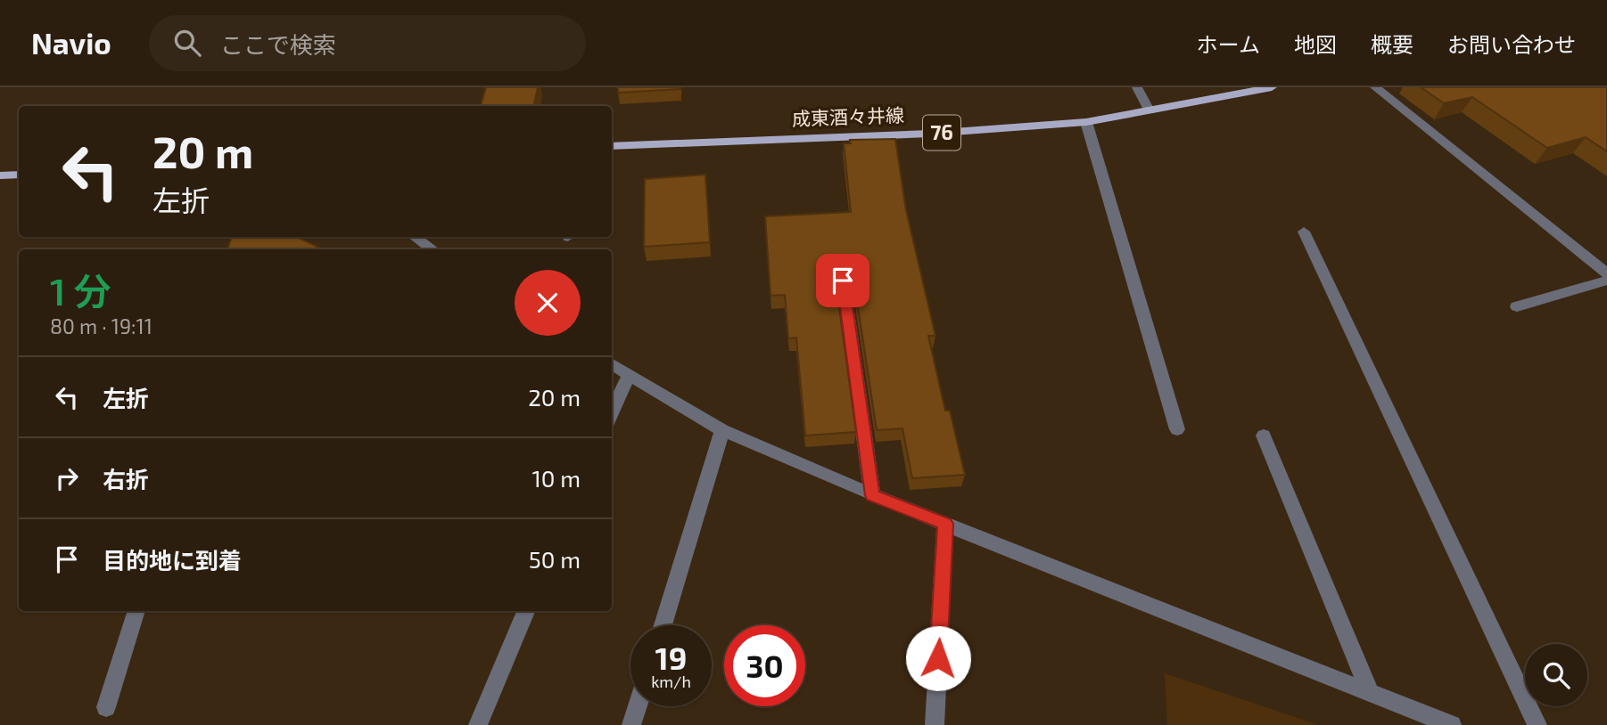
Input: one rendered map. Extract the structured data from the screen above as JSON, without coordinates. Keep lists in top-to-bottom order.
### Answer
{
  "streets": {
    "main road": ["成東酒々井線", "76"]
  },
  "page": {
    "header": "Navio",
    "search": "ここで検索",
    "nav": [
      "ホーム",
      "地図",
      "概要",
      "お問い合わせ"
    ],
    "turn": ["20 m", "左折"],
    "heading": ["1 分", "80 m · 19:11"],
    "list": [
      {
        "name": "左折",
        "value": "20 m"
      },
      {
        "name": "右折",
        "value": "10 m"
      },
      {
        "name": "目的地に到着",
        "value": "50 m"
      }
    ],
    "speed": "19 km/h",
    "limit": "30"
  }
}
